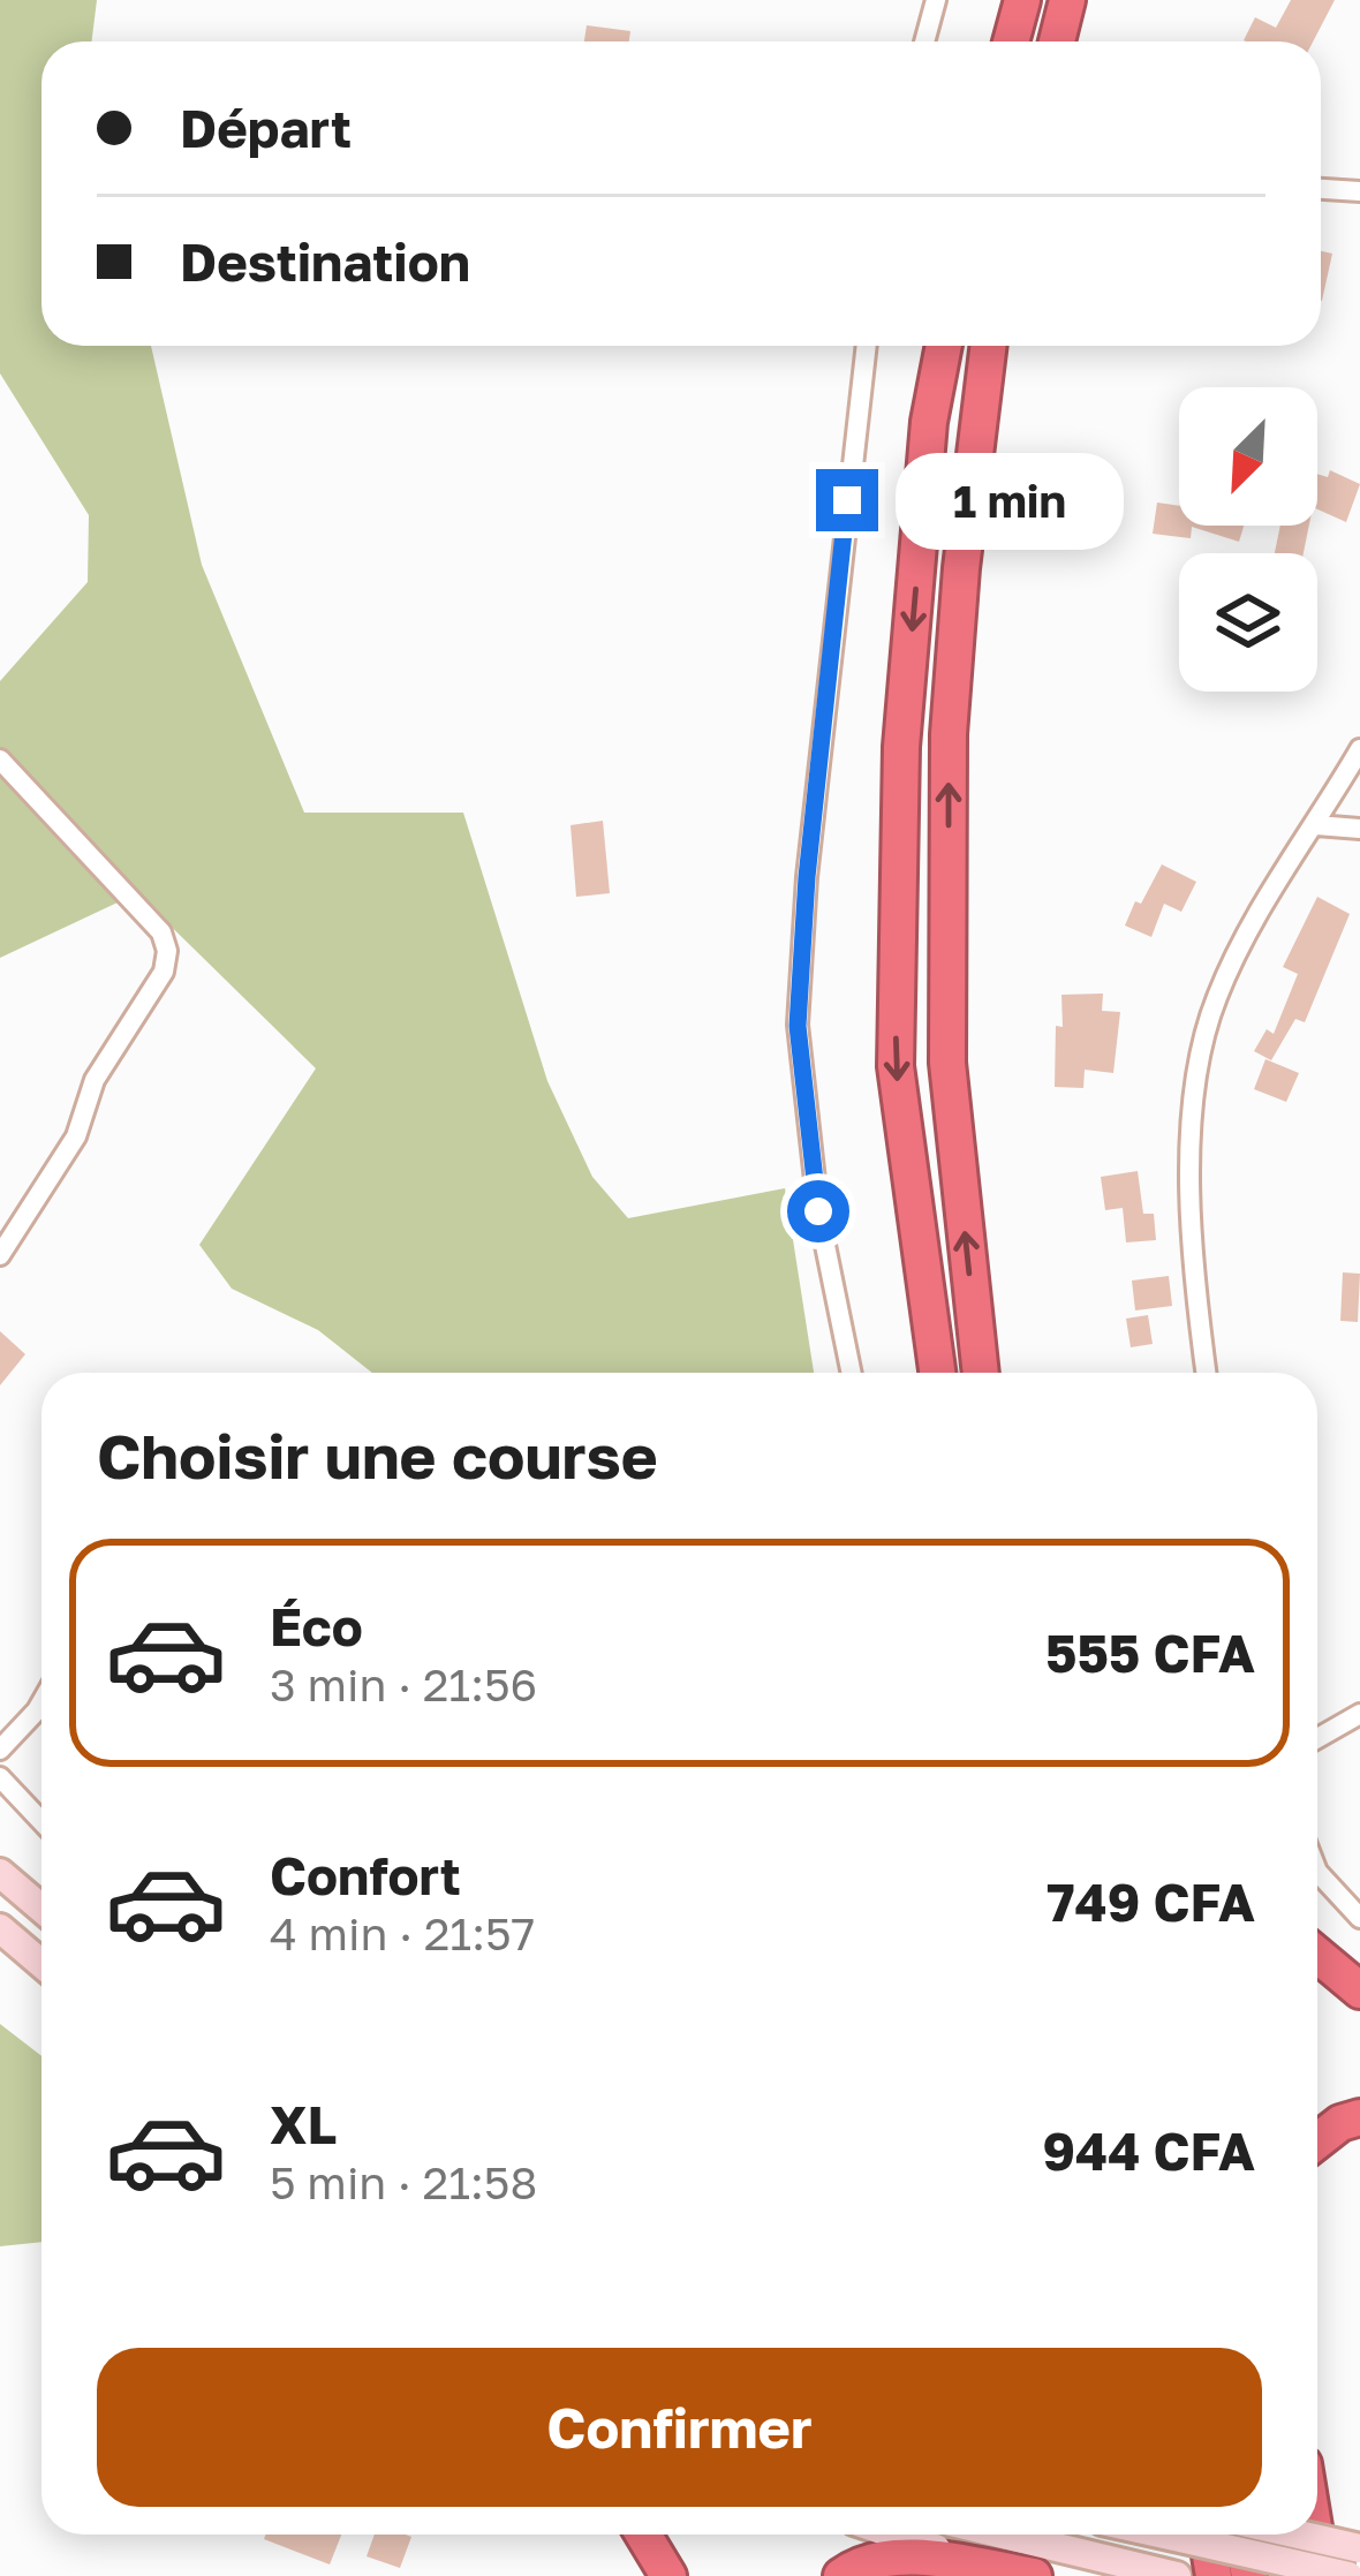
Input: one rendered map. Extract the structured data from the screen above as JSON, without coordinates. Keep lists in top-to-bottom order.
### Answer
{
  "north": "bottom left",
  "page": {
    "banner": ["Départ", "Destination"],
    "bubble": "1 min",
    "heading": "Choisir une course",
    "list": [
      {
        "name": "Éco",
        "note": "3 min · 21:56",
        "value": "555 CFA"
      },
      {
        "name": "Confort",
        "note": "4 min · 21:57",
        "value": "749 CFA"
      },
      {
        "name": "XL",
        "note": "5 min · 21:58",
        "value": "944 CFA"
      }
    ],
    "buttons": "Confirmer"
  }
}
